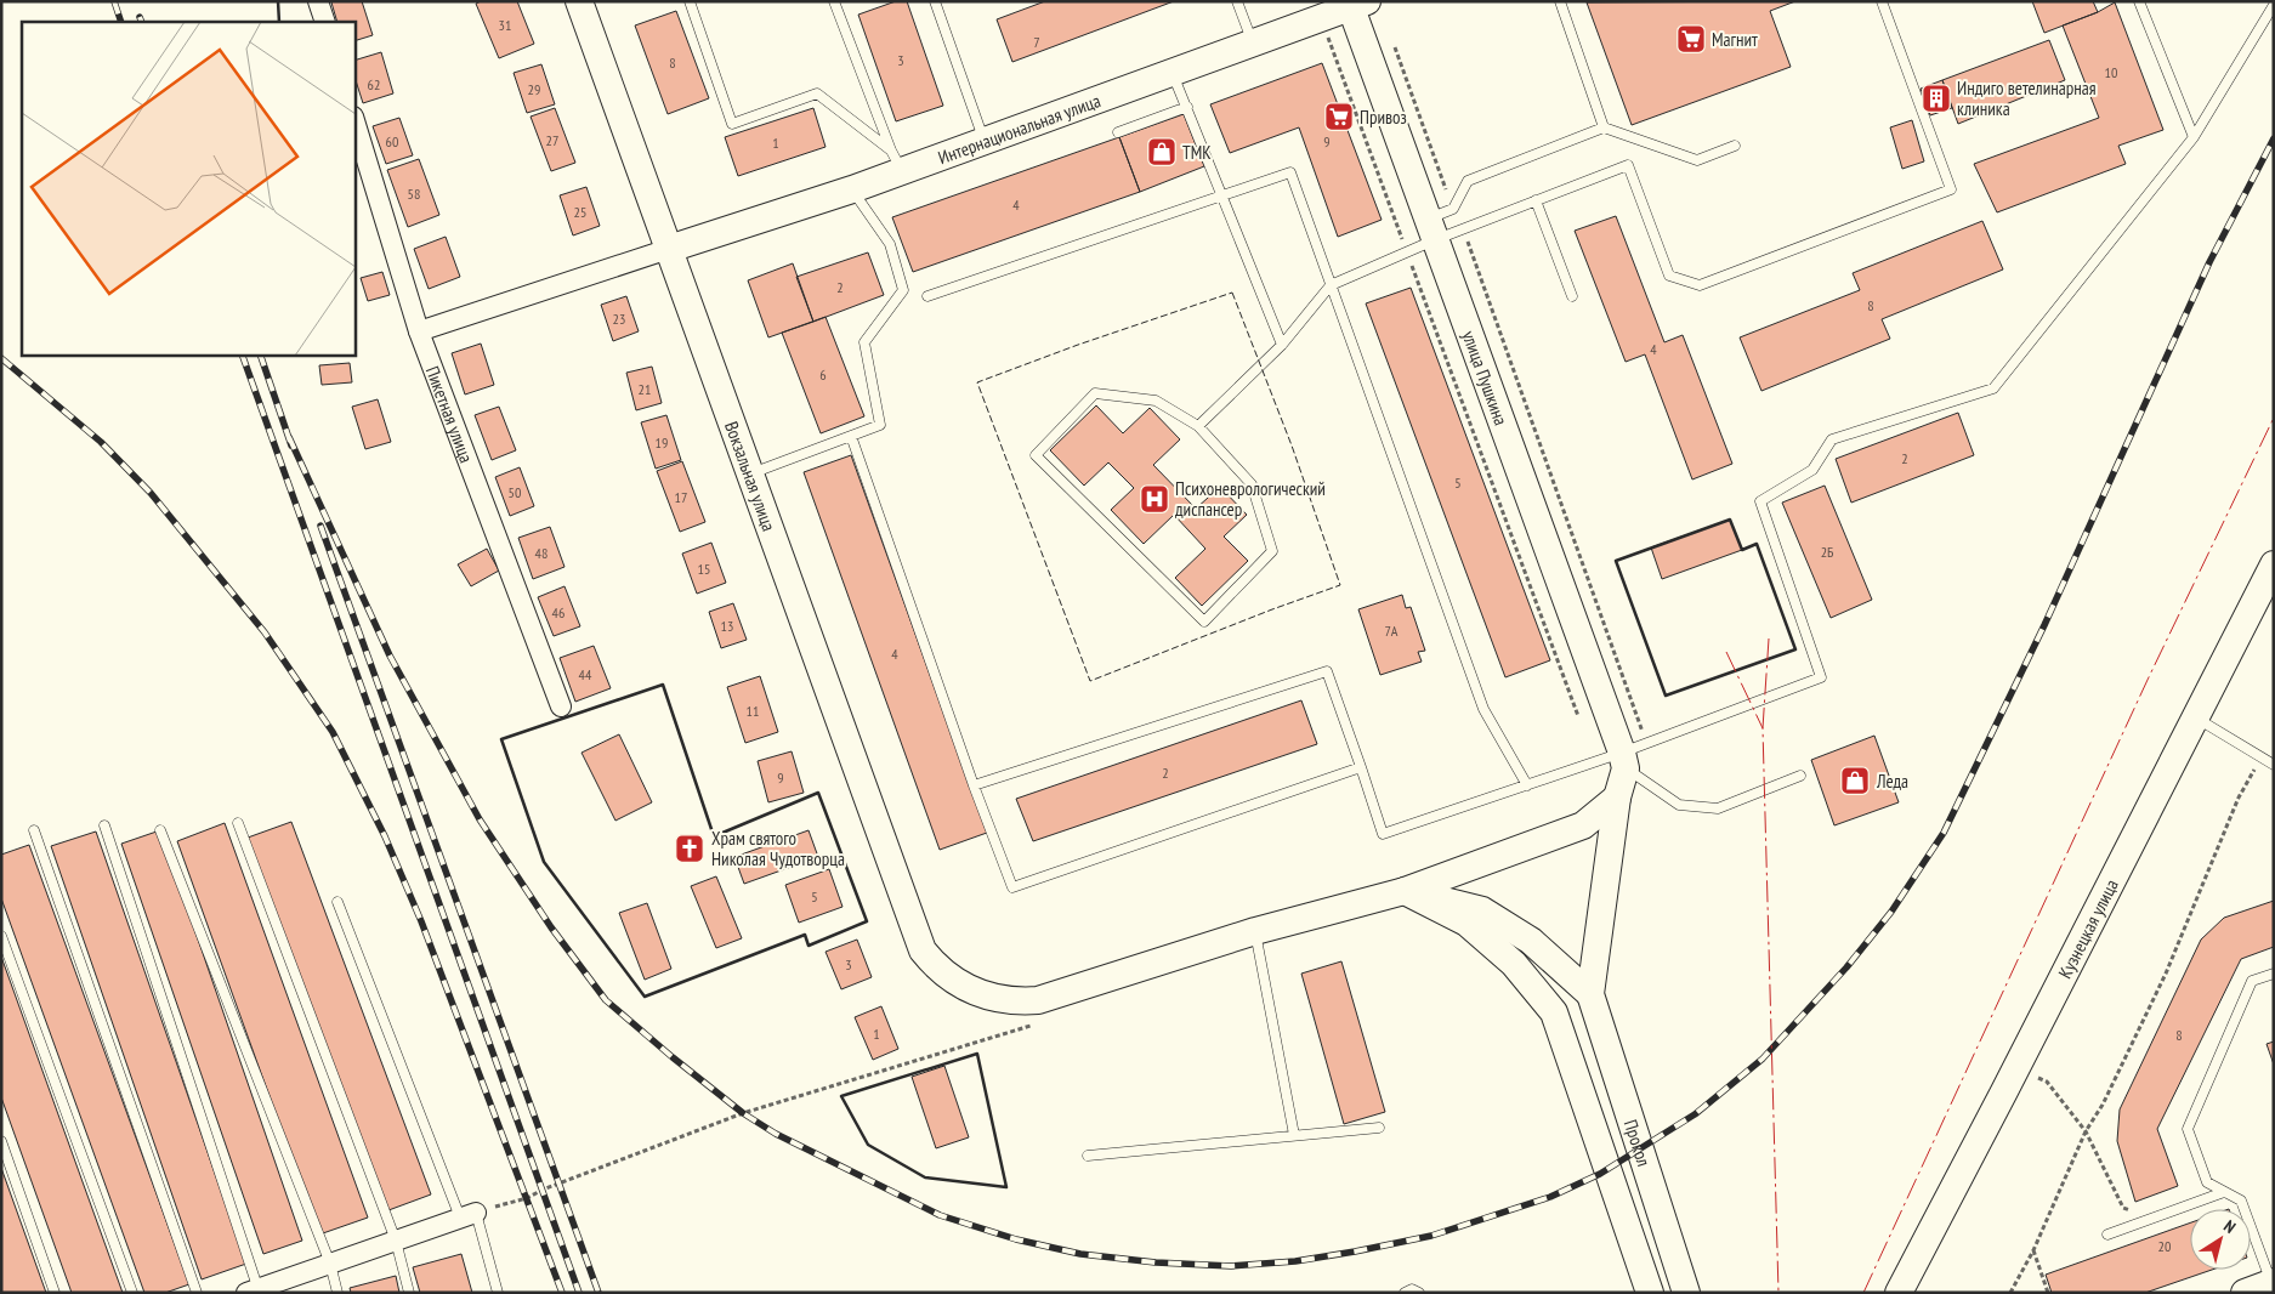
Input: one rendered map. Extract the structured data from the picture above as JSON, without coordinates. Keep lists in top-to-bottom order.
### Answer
{
  "streets": {
    "main road": [
      "Интернациональная улица",
      "улица Пушкина",
      "Вокзальная улица",
      "Кузнецкая улица",
      "Прокол"
    ],
    "street": ["Пикетная улица"]
  },
  "crossings": [
    ["Интернациональная улица", "улица Пушкина"],
    ["Интернациональная улица", "Вокзальная улица"]
  ],
  "places": {
    "supermarket": ["Магнит", "Привоз"],
    "building": ["Индиго ветелинарная клиника"],
    "shop": ["ТМК", "Леда"],
    "hospital": ["Психоневрологический диспансер"],
    "church": ["Храм святого Николая Чудотворца"]
  },
  "house_numbers": [
    "31",
    "7",
    "3",
    "8",
    "10",
    "62",
    "29",
    "27",
    "60",
    "9",
    "1",
    "58",
    "4",
    "25",
    "2",
    "8",
    "23",
    "4",
    "6",
    "21",
    "19",
    "2",
    "5",
    "50",
    "17",
    "2Б",
    "48",
    "15",
    "46",
    "13",
    "7А",
    "4",
    "44",
    "11",
    "2",
    "9",
    "5",
    "3",
    "1",
    "8",
    "20"
  ],
  "north": "top right"
}
